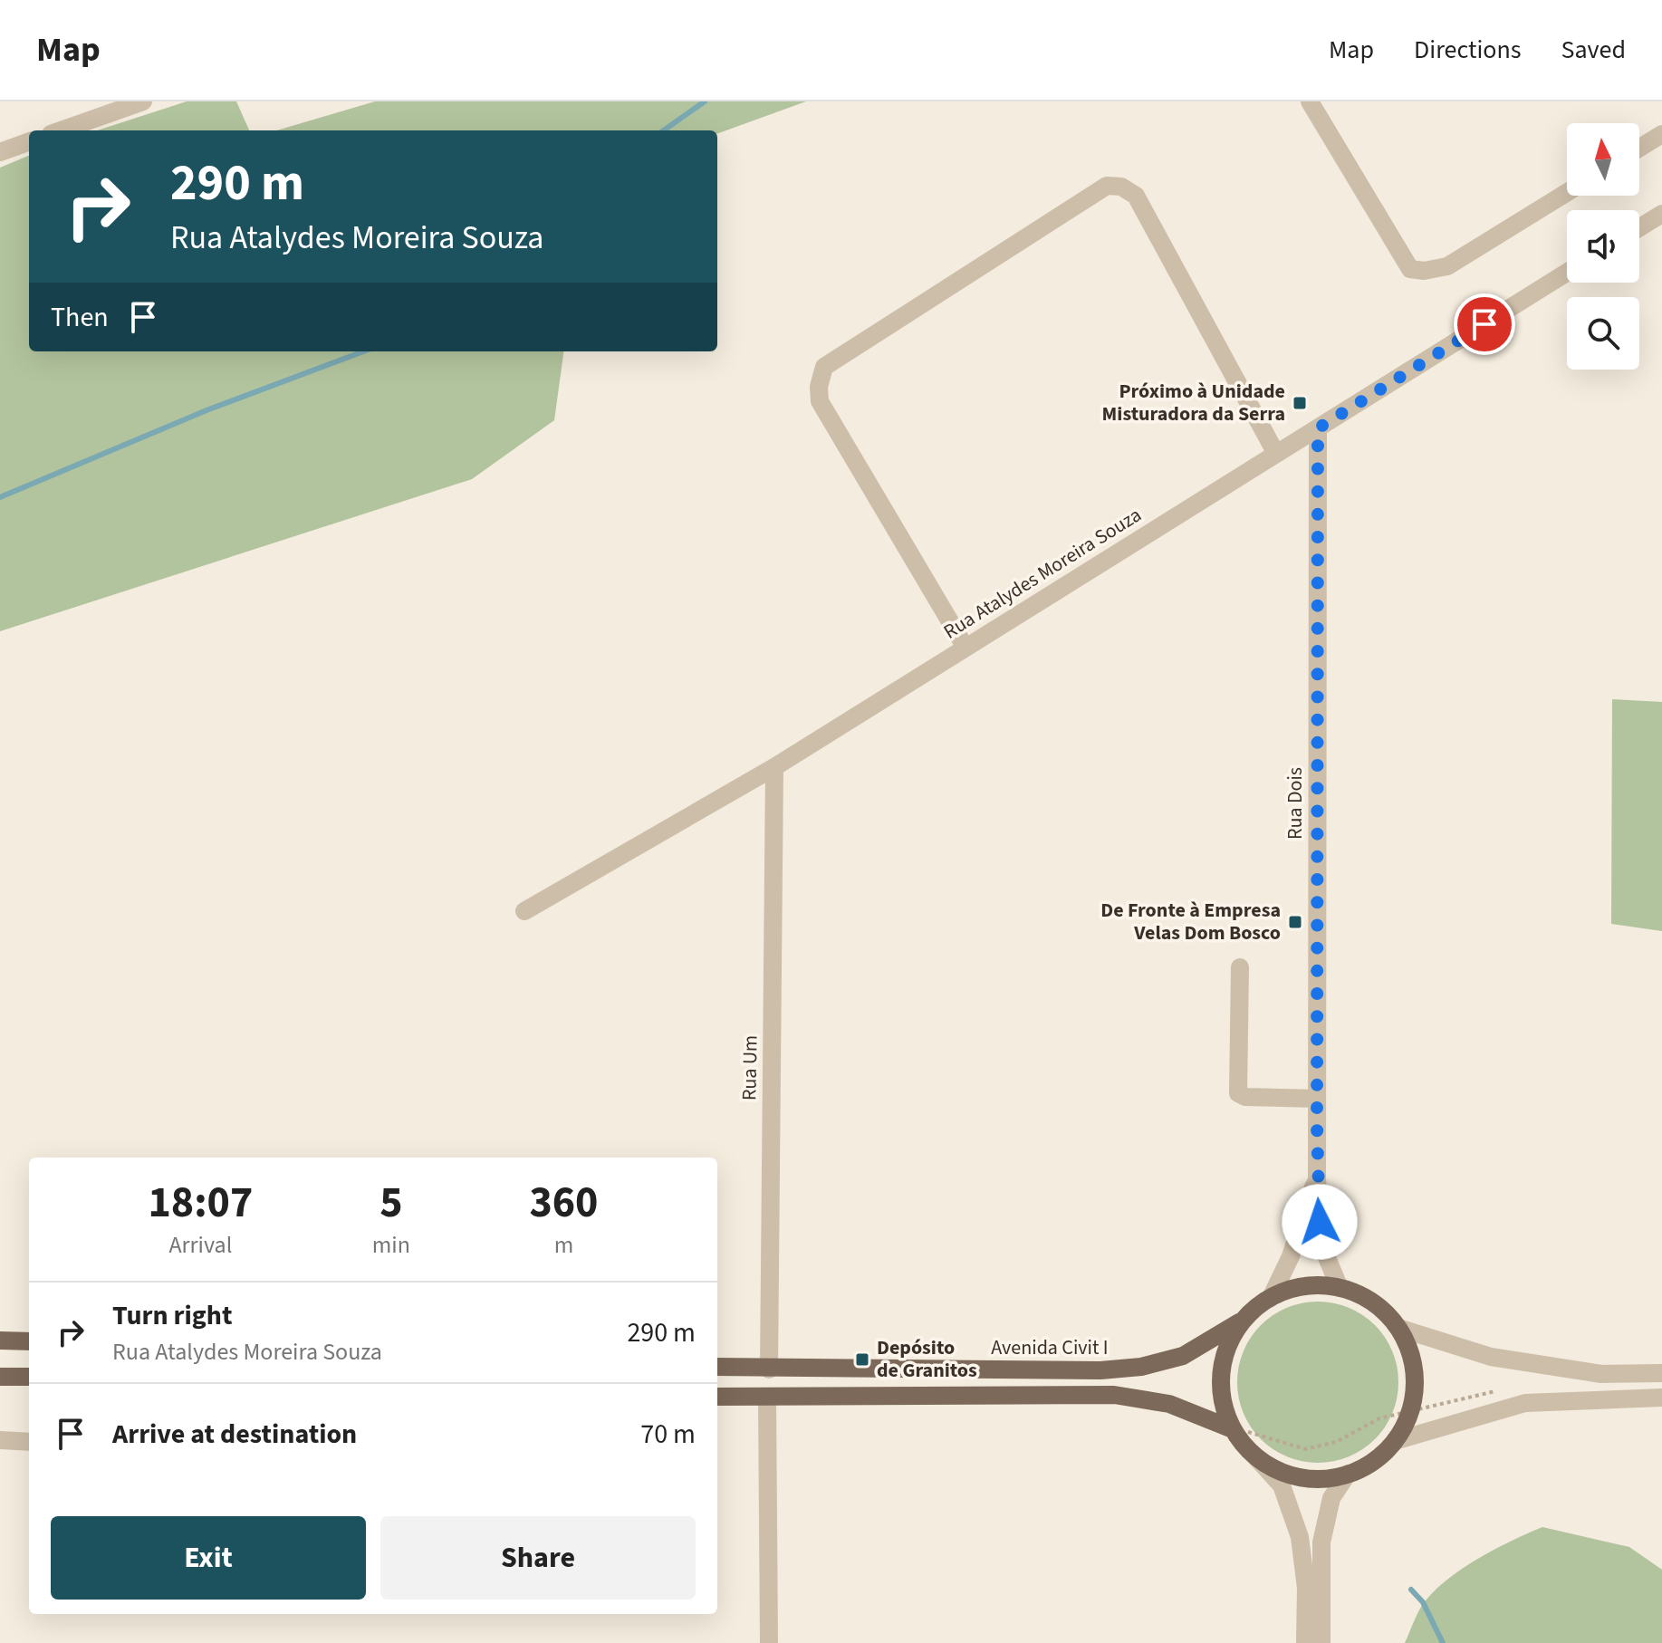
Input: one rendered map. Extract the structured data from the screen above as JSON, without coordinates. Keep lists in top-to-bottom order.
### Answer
{
  "streets": {
    "main road": ["Avenida Civit I"],
    "street": ["Rua Atalydes Moreira Souza", "Rua Dois", "Rua Um"]
  },
  "crossings": [
    ["Rua Atalydes Moreira Souza", "Rua Dois"],
    ["Rua Atalydes Moreira Souza", "Rua Um"],
    ["Rua Dois", "Avenida Civit I"],
    ["Rua Um", "Avenida Civit I"]
  ],
  "places": {
    "transit": ["Próximo à Unidade Misturadora da Serra", "De Fronte à Empresa Velas Dom Bosco", "Depósito de Granitos"]
  },
  "north": "top",
  "page": {
    "header": "Map",
    "nav": ["Map", "Directions", "Saved"],
    "turn": ["290 m", "Rua Atalydes Moreira Souza"],
    "then": "Then",
    "eta": [
      "18:07",
      "Arrival",
      "5",
      "min",
      "360",
      "m"
    ],
    "list": [
      {
        "name": "Turn right",
        "note": "Rua Atalydes Moreira Souza",
        "value": "290 m"
      },
      {
        "name": "Arrive at destination",
        "value": "70 m"
      }
    ],
    "buttons": ["Exit", "Share"]
  }
}
